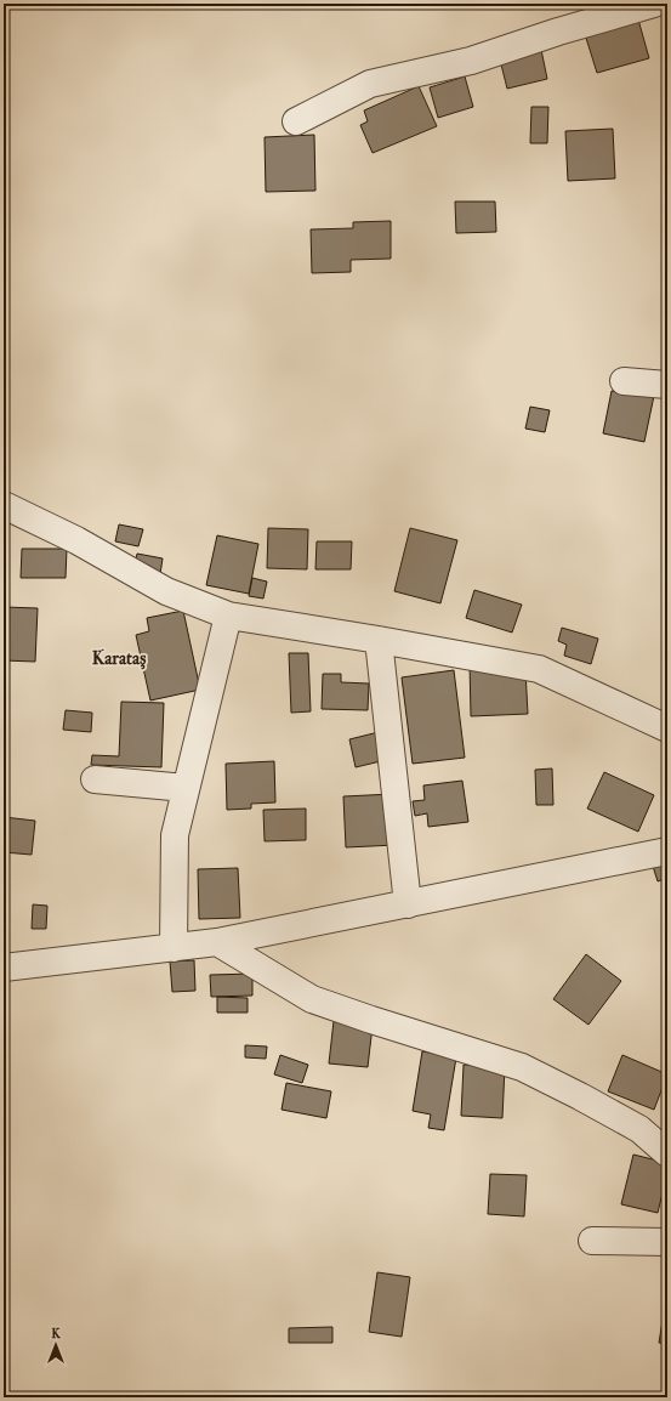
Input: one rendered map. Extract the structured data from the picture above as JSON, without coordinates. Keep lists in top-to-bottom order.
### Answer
{
  "districts": ["Karataş"],
  "north": "top"
}
